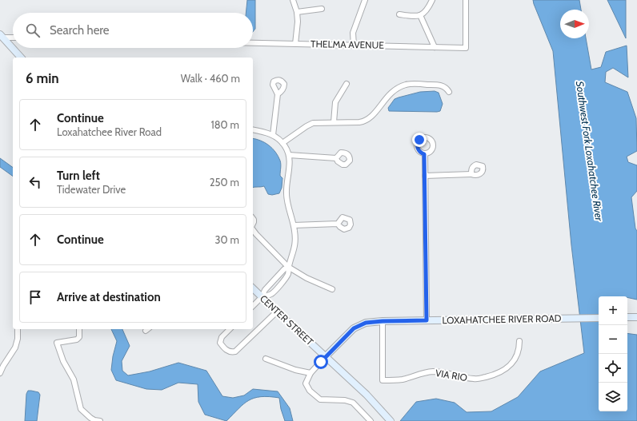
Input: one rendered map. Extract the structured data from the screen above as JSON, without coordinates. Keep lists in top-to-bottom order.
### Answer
{
  "streets": {
    "street": [
      "THELMA AVENUE",
      "LOXAHATCHEE RIVER ROAD",
      "CENTER STREET",
      "VIA RIO"
    ]
  },
  "crossings": [
    ["LOXAHATCHEE RIVER ROAD", "CENTER STREET"],
    ["LOXAHATCHEE RIVER ROAD", "VIA RIO"]
  ],
  "water": ["Southwest Fork Loxahatchee River"],
  "north": "right",
  "page": {
    "search": "Search here",
    "heading": ["6 min", "Walk · 460 m"],
    "list": [
      ["Continue", "Loxahatchee River Road", "180 m"],
      ["Turn left", "Tidewater Drive", "250 m"],
      ["Continue", "30 m"],
      "Arrive at destination"
    ],
    "map_buttons": ["+", "−"]
  }
}
